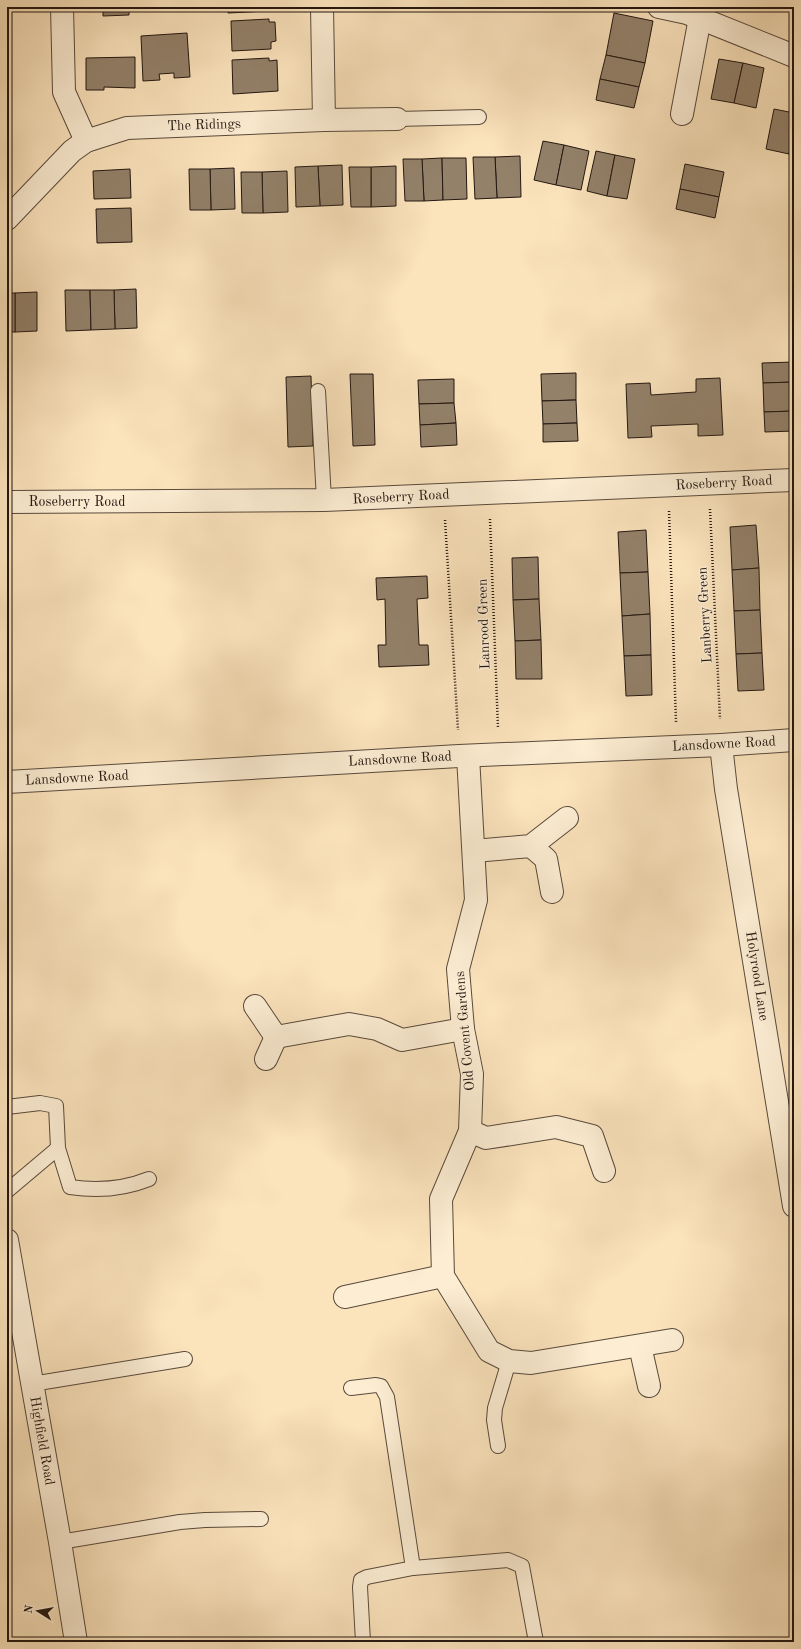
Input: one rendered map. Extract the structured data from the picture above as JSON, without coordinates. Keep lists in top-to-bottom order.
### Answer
{
  "streets": {
    "street": [
      "The Ridings",
      "Roseberry Road",
      "Lansdowne Road",
      "Holyrood Lane",
      "Old Covent Gardens",
      "Highfield Road"
    ],
    "path": ["Lanberry Green", "Lanrood Green"]
  },
  "crossings": [
    ["Roseberry Road", "Lanberry Green"],
    ["Roseberry Road", "Lanrood Green"],
    ["Lanberry Green", "Lansdowne Road"],
    ["Lanberry Green", "Holyrood Lane"],
    ["Lanrood Green", "Lansdowne Road"],
    ["Lansdowne Road", "Holyrood Lane"],
    ["Lansdowne Road", "Old Covent Gardens"]
  ],
  "north": "left"
}
